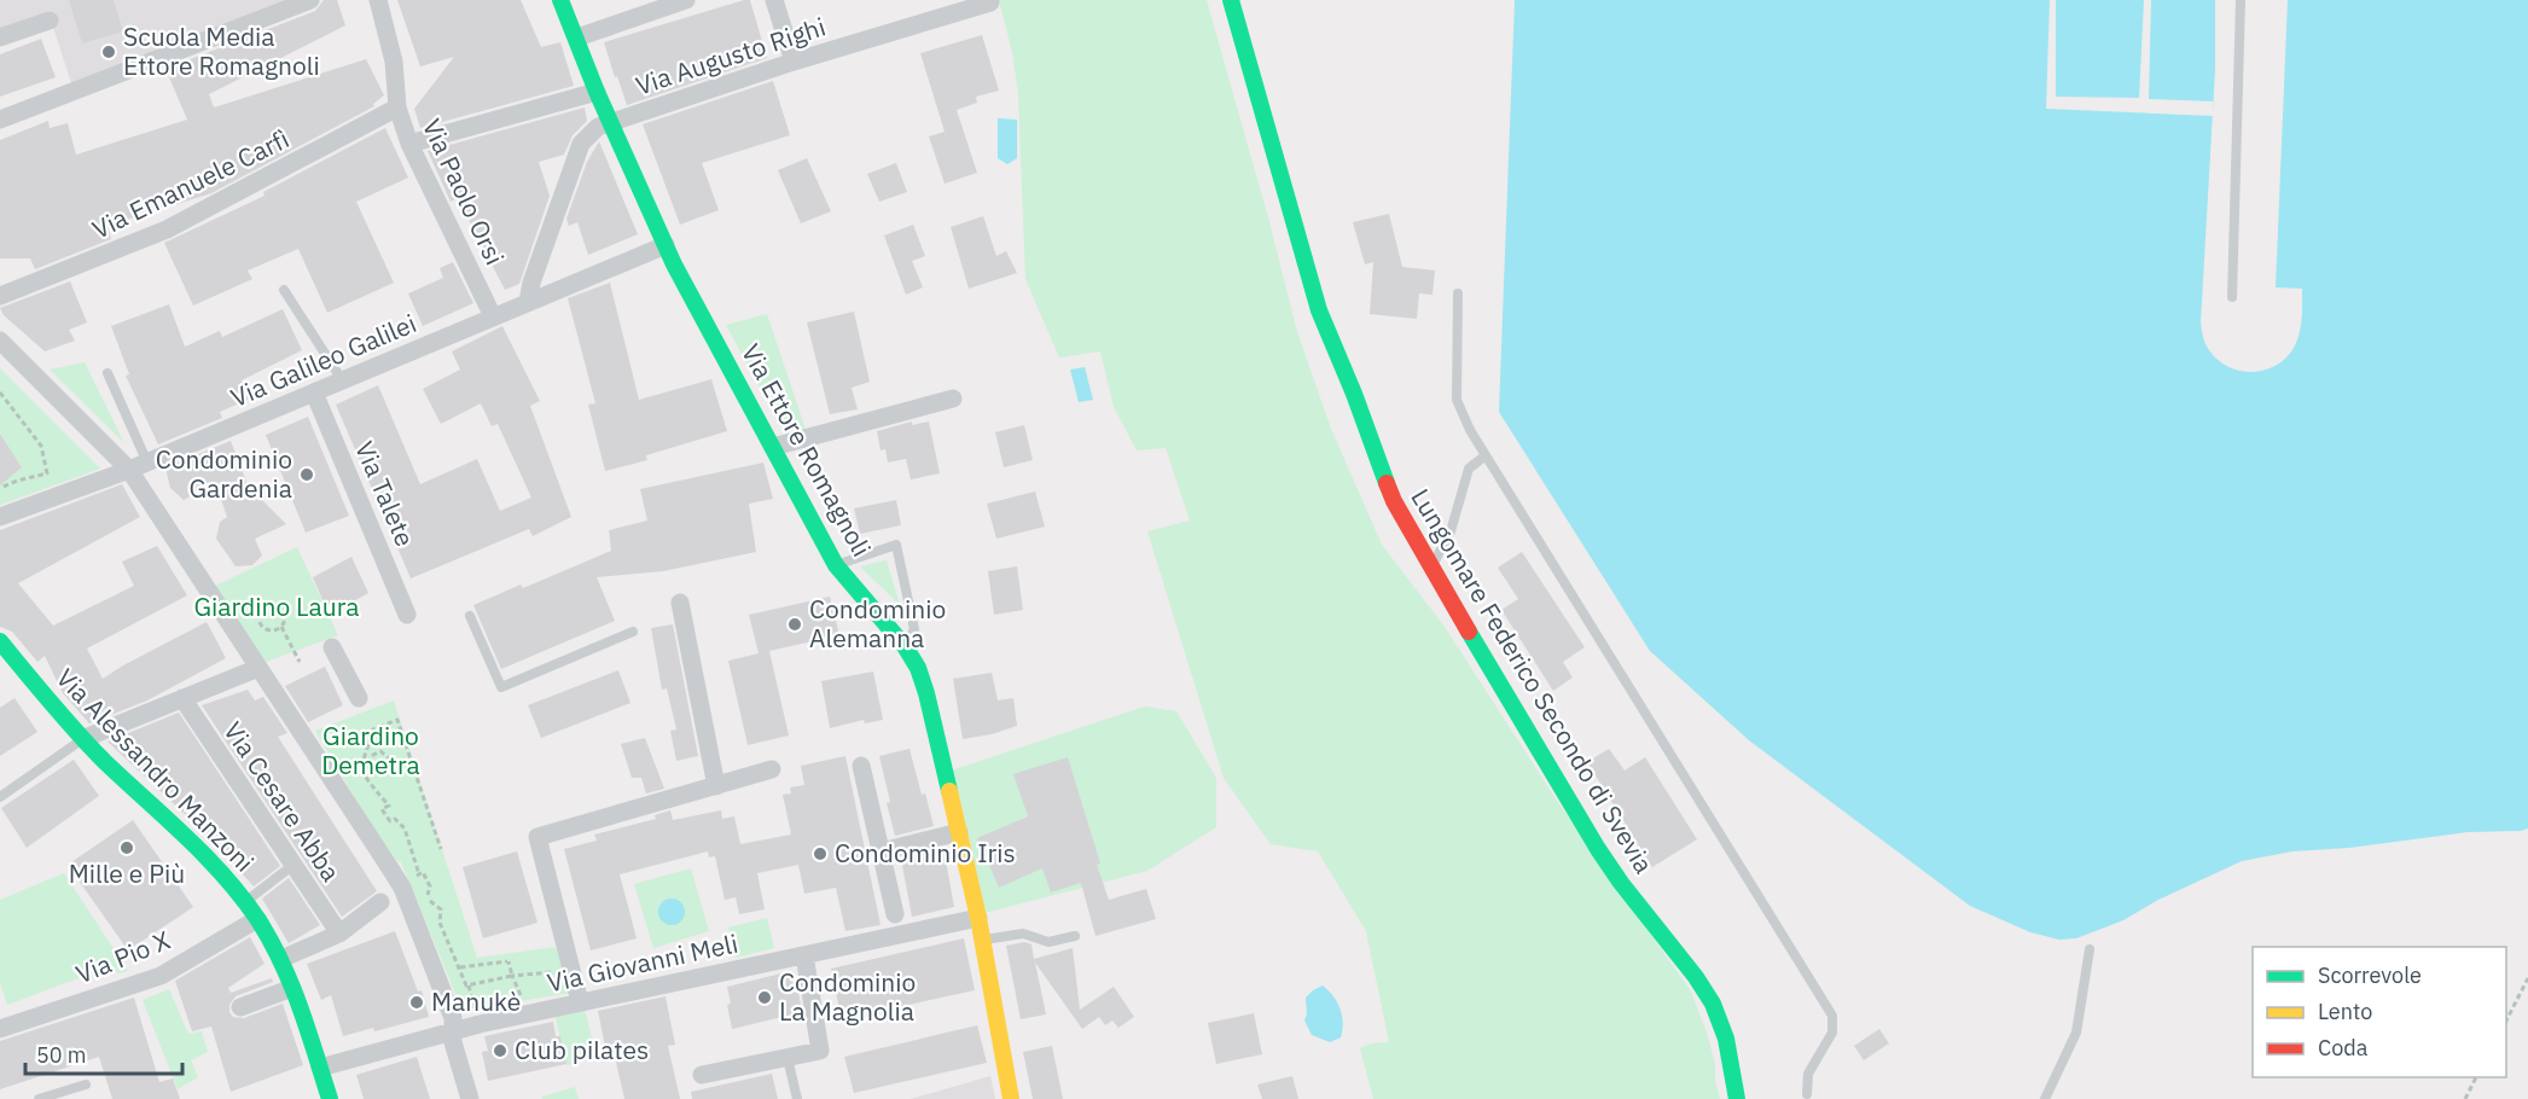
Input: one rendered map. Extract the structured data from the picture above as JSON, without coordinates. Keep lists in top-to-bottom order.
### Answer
{
  "streets": {
    "street": [
      "Via Augusto Righi",
      "Via Emanuele Carfì",
      "Via Paolo Orsi",
      "Via Galileo Galilei",
      "Via Ettore Romagnoli",
      "Via Talete",
      "Lungomare Federico Secondo di Svevia",
      "Via Alessandro Manzoni",
      "Via Cesare Abba",
      "Via Pio X",
      "Via Giovanni Meli"
    ]
  },
  "crossings": [
    ["Via Augusto Righi", "Via Galileo Galilei"],
    ["Via Augusto Righi", "Via Ettore Romagnoli"],
    ["Via Emanuele Carfì", "Via Paolo Orsi"],
    ["Via Paolo Orsi", "Via Galileo Galilei"],
    ["Via Galileo Galilei", "Via Ettore Romagnoli"],
    ["Via Galileo Galilei", "Via Talete"],
    ["Via Ettore Romagnoli", "Via Giovanni Meli"],
    ["Via Alessandro Manzoni", "Via Pio X"],
    ["Via Alessandro Manzoni", "Via Giovanni Meli"]
  ],
  "parks": ["Giardino Laura", "Giardino Demetra"],
  "places": [
    "Scuola Media Ettore Romagnoli",
    "Condominio Gardenia",
    "Condominio Alemanna",
    "Mille e Più",
    "Condominio Iris",
    "Condominio La Magnolia",
    "Manukè",
    "Club pilates"
  ],
  "legend": ["Scorrevole", "Lento", "Coda"],
  "scale_bar": "50 m"
}
